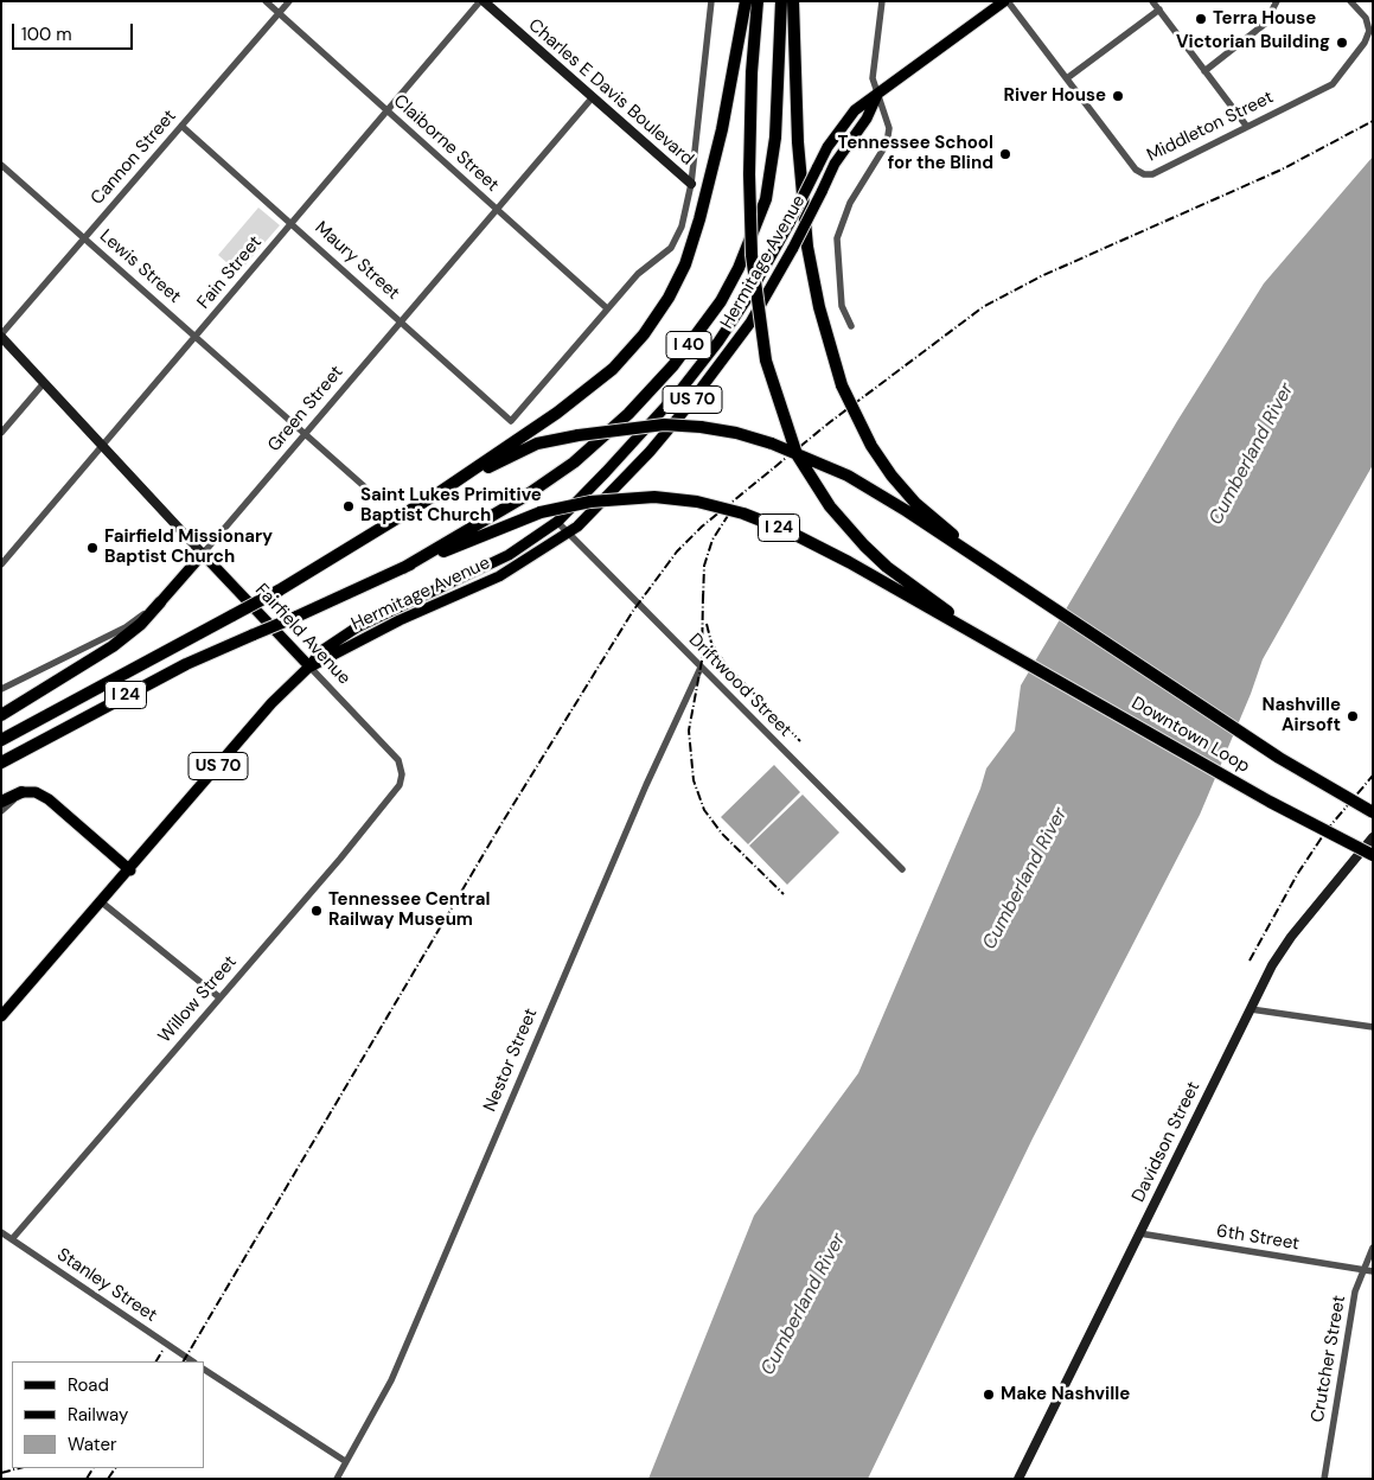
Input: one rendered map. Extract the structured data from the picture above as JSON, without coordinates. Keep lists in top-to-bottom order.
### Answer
{
  "streets": {
    "highway": ["I 40", "I 24", "Downtown Loop"],
    "main road": [
      "Hermitage Avenue",
      "US 70",
      "Green Street",
      "Fairfield Avenue"
    ],
    "street": [
      "Charles E Davis Boulevard",
      "Middleton Street",
      "Claiborne Street",
      "Cannon Street",
      "Maury Street",
      "Lewis Street",
      "Fain Street",
      "Driftwood Street",
      "Willow Street",
      "Nestor Street",
      "Davidson Street",
      "6th Street",
      "Stanley Street",
      "Crutcher Street"
    ]
  },
  "crossings": [
    ["Charles E Davis Boulevard", "Fain Street"],
    ["Charles E Davis Boulevard", "Green Street"],
    ["Middleton Street", "Hermitage Avenue"],
    ["Claiborne Street", "Cannon Street"],
    ["Claiborne Street", "Maury Street"],
    ["Claiborne Street", "Fain Street"],
    ["Claiborne Street", "Green Street"],
    ["Cannon Street", "Maury Street"],
    ["Cannon Street", "Lewis Street"],
    ["Cannon Street", "Fairfield Avenue"],
    ["Maury Street", "Fain Street"],
    ["Maury Street", "Green Street"],
    ["Hermitage Avenue", "Fairfield Avenue"],
    ["Hermitage Avenue", "Driftwood Street"],
    ["Lewis Street", "Fain Street"],
    ["Lewis Street", "Green Street"],
    ["Fain Street", "Fairfield Avenue"],
    ["I 40", "I 24"],
    ["Green Street", "Fairfield Avenue"],
    ["I 24", "Downtown Loop"],
    ["Fairfield Avenue", "Willow Street"],
    ["Driftwood Street", "Nestor Street"],
    ["Willow Street", "Stanley Street"],
    ["Davidson Street", "6th Street"],
    ["6th Street", "Crutcher Street"]
  ],
  "water": ["Cumberland River"],
  "places": [
    "Terra House",
    "Victorian Building",
    "River House",
    "Tennessee School for the Blind",
    "Saint Lukes Primitive Baptist Church",
    "Fairfield Missionary Baptist Church",
    "Nashville Airsoft",
    "Tennessee Central Railway Museum",
    "Make Nashville"
  ],
  "legend": ["Road", "Railway", "Water"],
  "scale_bar": "100 m"
}
